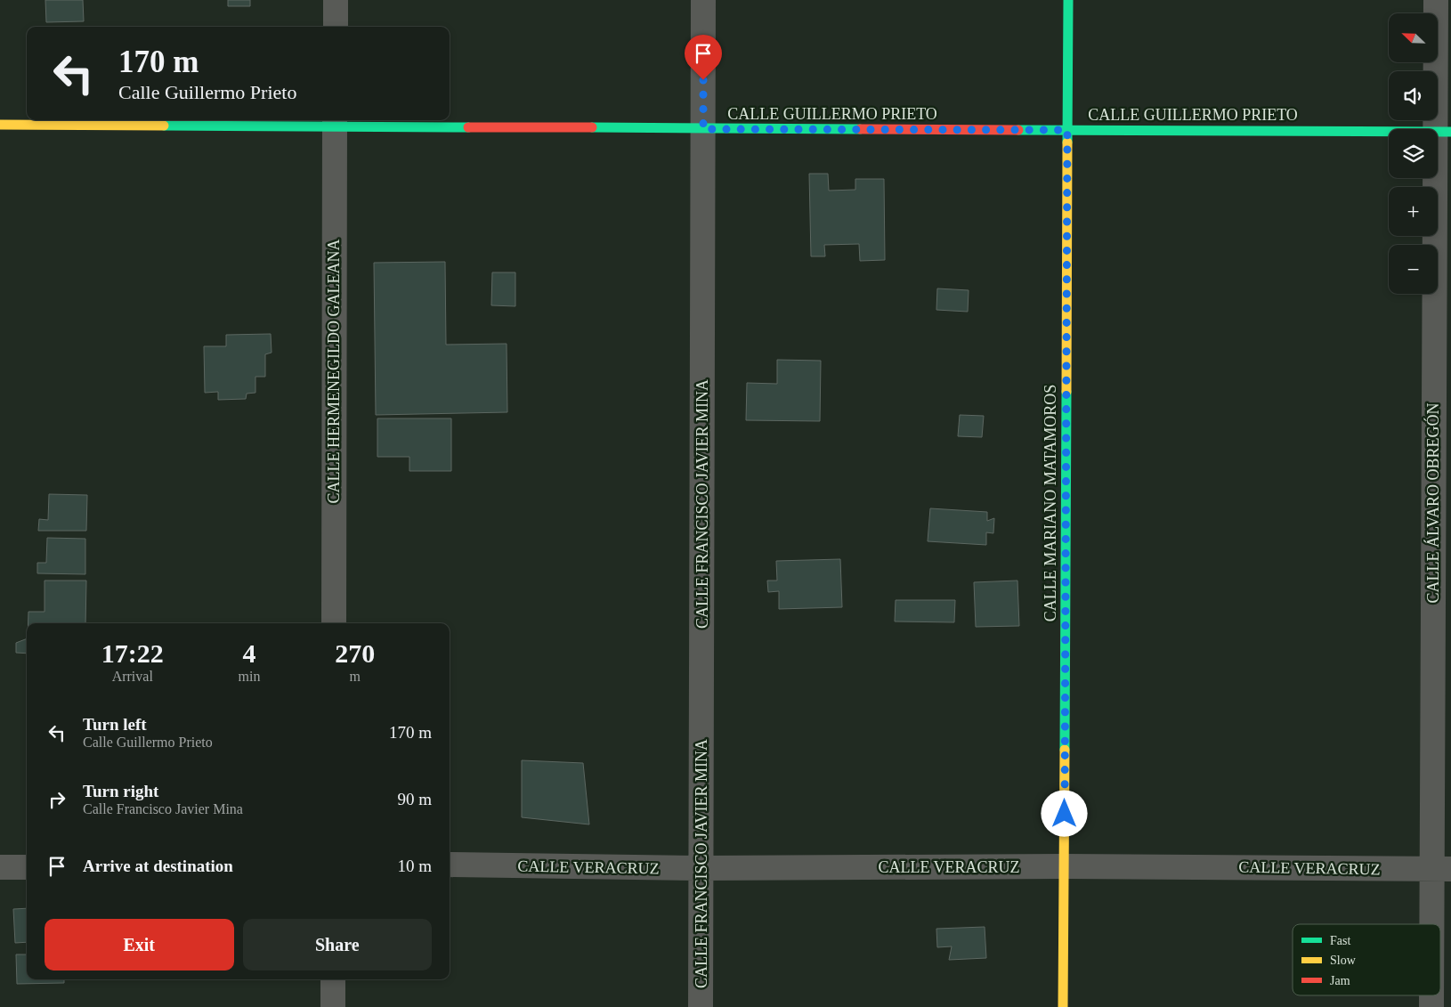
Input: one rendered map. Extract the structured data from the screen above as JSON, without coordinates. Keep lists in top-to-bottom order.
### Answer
{
  "streets": {
    "street": [
      "CALLE GUILLERMO PRIETO",
      "CALLE HERMENEGILDO GALEANA",
      "CALLE MARIANO MATAMOROS",
      "CALLE ÁLVARO OBREGÓN",
      "CALLE FRANCISCO JAVIER MINA",
      "CALLE VERACRUZ"
    ]
  },
  "crossings": [
    ["CALLE GUILLERMO PRIETO", "CALLE HERMENEGILDO GALEANA"],
    ["CALLE GUILLERMO PRIETO", "CALLE MARIANO MATAMOROS"],
    ["CALLE GUILLERMO PRIETO", "CALLE ÁLVARO OBREGÓN"],
    ["CALLE GUILLERMO PRIETO", "CALLE FRANCISCO JAVIER MINA"],
    ["CALLE MARIANO MATAMOROS", "CALLE VERACRUZ"],
    ["CALLE ÁLVARO OBREGÓN", "CALLE VERACRUZ"],
    ["CALLE FRANCISCO JAVIER MINA", "CALLE VERACRUZ"]
  ],
  "legend": ["Fast", "Slow", "Jam"],
  "north": "top left",
  "page": {
    "map_buttons": ["+", "−"],
    "turn": ["170 m", "Calle Guillermo Prieto"],
    "eta": [
      "17:22",
      "Arrival",
      "4",
      "min",
      "270",
      "m"
    ],
    "list": [
      {
        "name": "Turn left",
        "note": "Calle Guillermo Prieto",
        "value": "170 m"
      },
      {
        "name": "Turn right",
        "note": "Calle Francisco Javier Mina",
        "value": "90 m"
      },
      {
        "name": "Arrive at destination",
        "value": "10 m"
      }
    ],
    "buttons": ["Exit", "Share"]
  }
}
